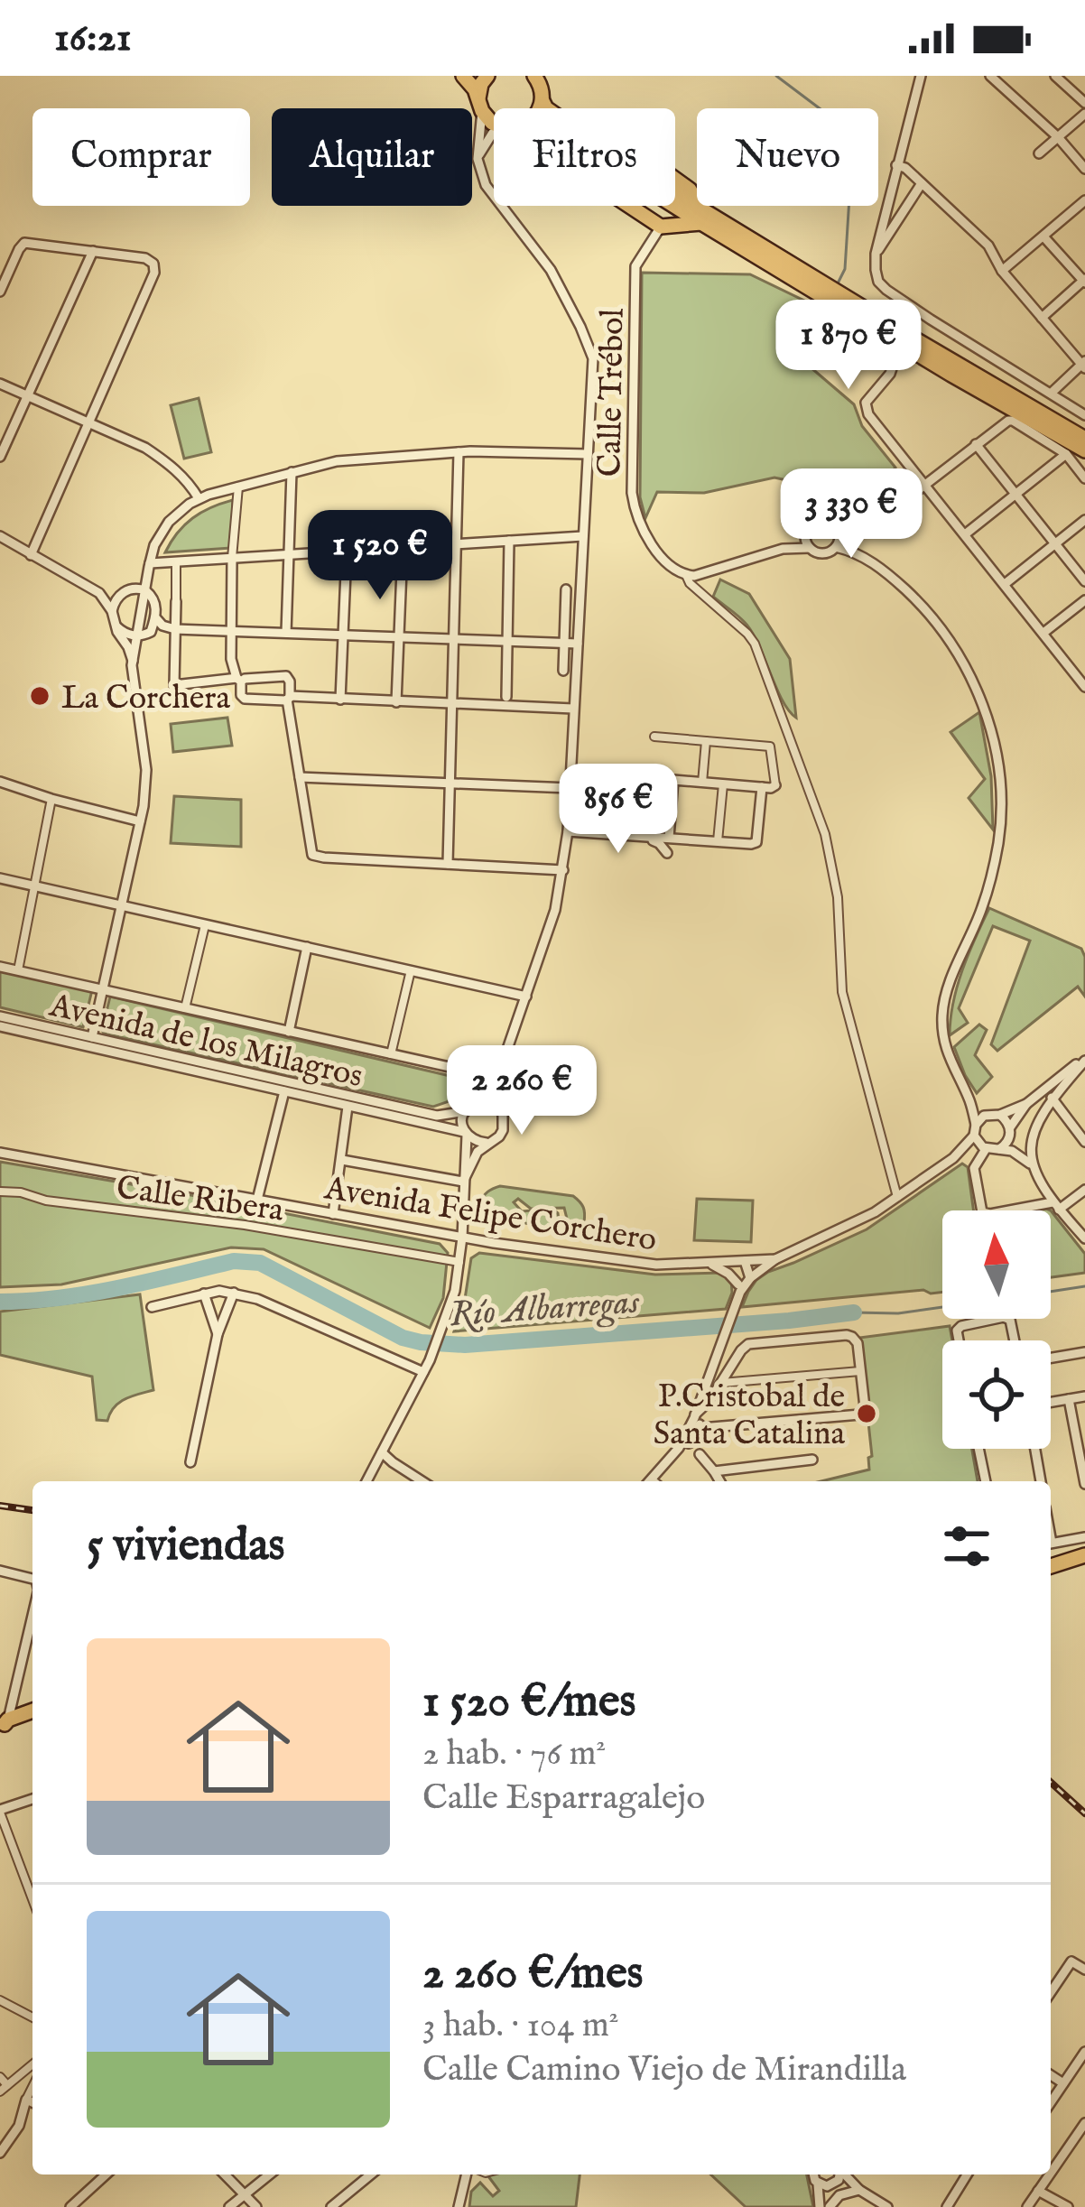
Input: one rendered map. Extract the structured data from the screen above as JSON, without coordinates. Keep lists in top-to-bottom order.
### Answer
{
  "streets": {
    "street": [
      "Calle Trébol",
      "Avenida de los Milagros",
      "Calle Ribera",
      "Avenida Felipe Corchero"
    ]
  },
  "water": ["Río Albarregas"],
  "places": ["La Corchera", "P.Cristobal de Santa Catalina"],
  "north": "top",
  "page": {
    "status": "16:21",
    "chip": [
      "Comprar",
      "Alquilar",
      "Filtros",
      "Nuevo"
    ],
    "price": [
      "1 870 €",
      "3 330 €",
      "1 520 €",
      "856 €",
      "2 260 €"
    ],
    "heading": "5 viviendas",
    "list": [
      {
        "name": "1 520 €/mes",
        "note": "2 hab. · 76 m² · Calle Esparragalejo"
      },
      {
        "name": "2 260 €/mes",
        "note": "3 hab. · 104 m² · Calle Camino Viejo de Mirandilla"
      }
    ]
  }
}
